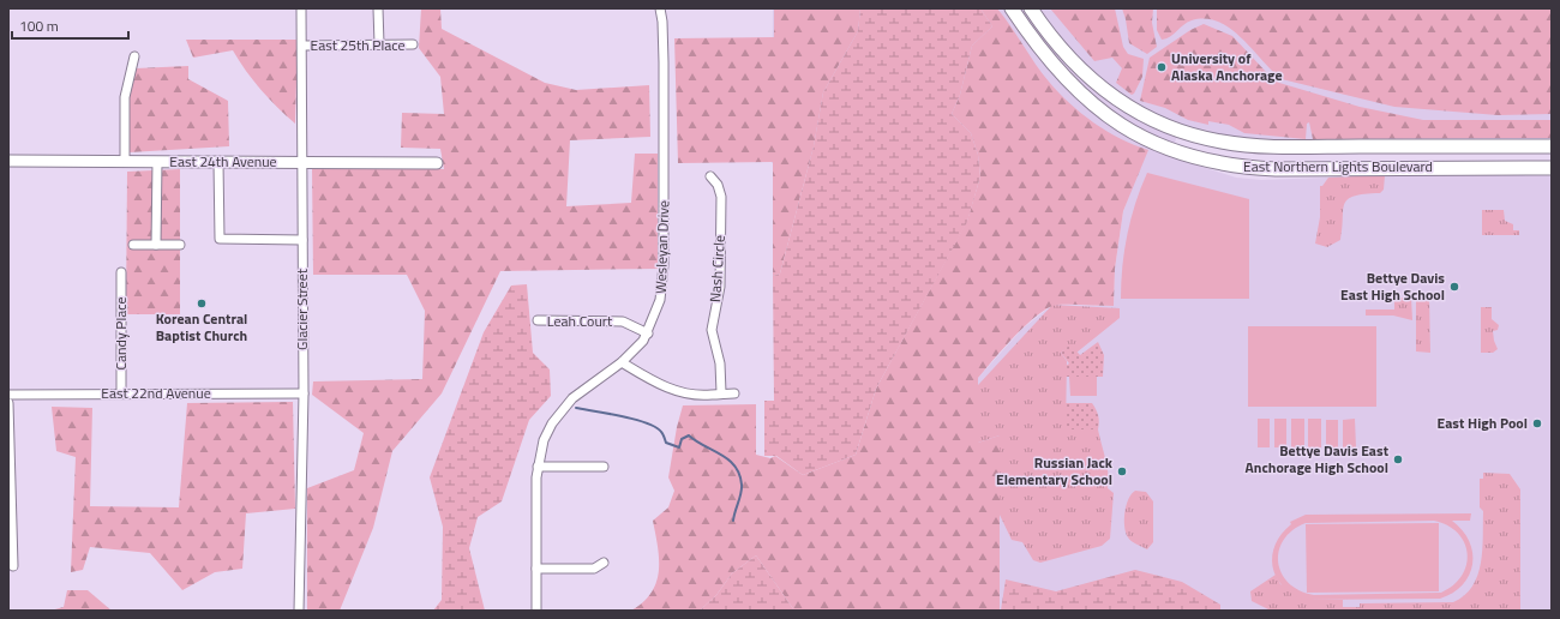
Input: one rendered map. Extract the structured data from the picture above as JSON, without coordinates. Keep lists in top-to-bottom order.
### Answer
{
  "streets": {
    "main road": ["East Northern Lights Boulevard"],
    "street": [
      "East 25th Place",
      "East 24th Avenue",
      "Wesleyan Drive",
      "Nash Circle",
      "Glacier Street",
      "Leah Court",
      "Candy Place",
      "East 22nd Avenue"
    ]
  },
  "crossings": [
    ["East 25th Place", "Glacier Street"],
    ["East 24th Avenue", "Glacier Street"],
    ["Wesleyan Drive", "Leah Court"],
    ["Glacier Street", "East 22nd Avenue"],
    ["Candy Place", "East 22nd Avenue"]
  ],
  "places": [
    "University of Alaska Anchorage",
    "Bettye Davis East High School",
    "Korean Central Baptist Church",
    "East High Pool",
    "Bettye Davis East Anchorage High School",
    "Russian Jack Elementary School"
  ],
  "scale_bar": "100 m"
}
